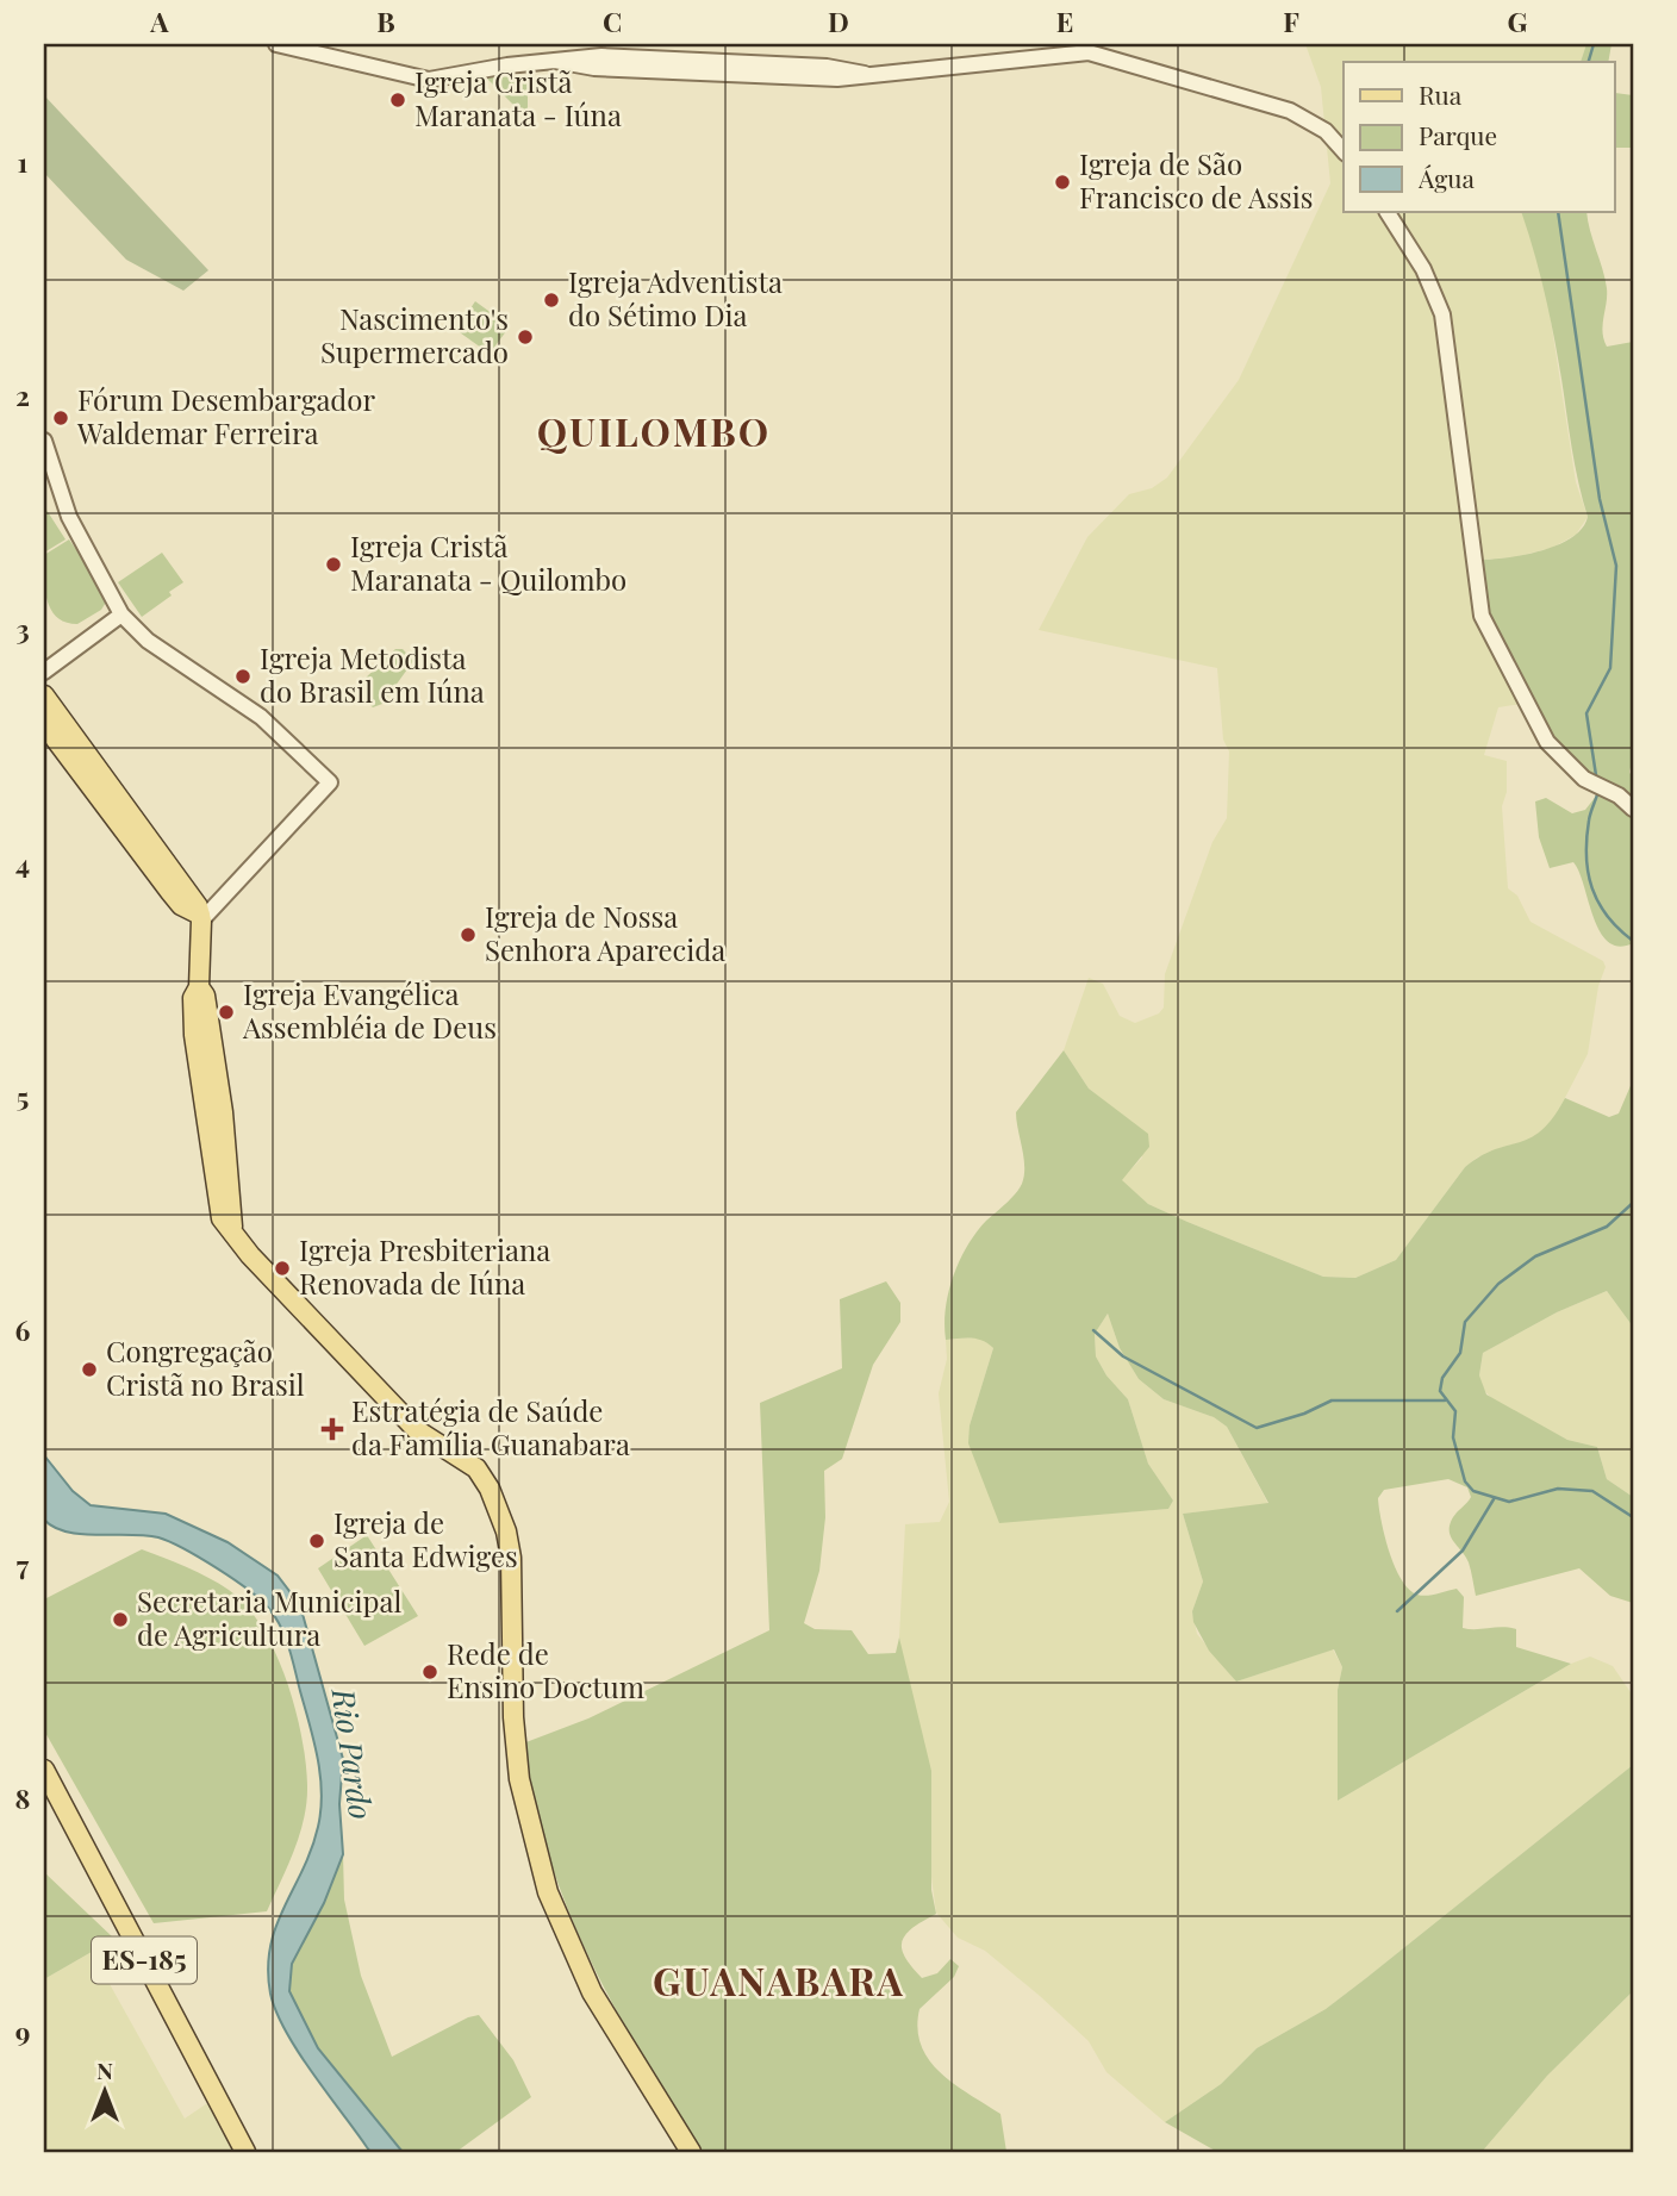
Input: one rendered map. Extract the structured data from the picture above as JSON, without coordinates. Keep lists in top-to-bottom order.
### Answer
{
  "streets": {
    "main road": ["ES-185"]
  },
  "districts": ["QUILOMBO", "GUANABARA"],
  "water": ["Rio Pardo"],
  "places": {
    "other": [
      "Igreja Cristã Maranata - Iúna",
      "Igreja de São Francisco de Assis",
      "Igreja Adventista do Sétimo Dia",
      "Nascimento's Supermercado",
      "Fórum Desembargador Waldemar Ferreira",
      "Igreja Cristã Maranata - Quilombo",
      "Igreja Metodista do Brasil em Iúna",
      "Igreja de Nossa Senhora Aparecida",
      "Igreja Evangélica Assembléia de Deus",
      "Igreja Presbiteriana Renovada de Iúna",
      "Congregação Cristã no Brasil",
      "Igreja de Santa Edwiges",
      "Secretaria Municipal de Agricultura",
      "Rede de Ensino Doctum"
    ],
    "health": ["Estratégia de Saúde da Família Guanabara"]
  },
  "legend": ["Rua", "Parque", "Água"],
  "north": "top",
  "grid": {
    "columns": [
      "A",
      "B",
      "C",
      "D",
      "E",
      "F",
      "G"
    ],
    "rows": [
      "1",
      "2",
      "3",
      "4",
      "5",
      "6",
      "7",
      "8",
      "9"
    ]
  }
}
